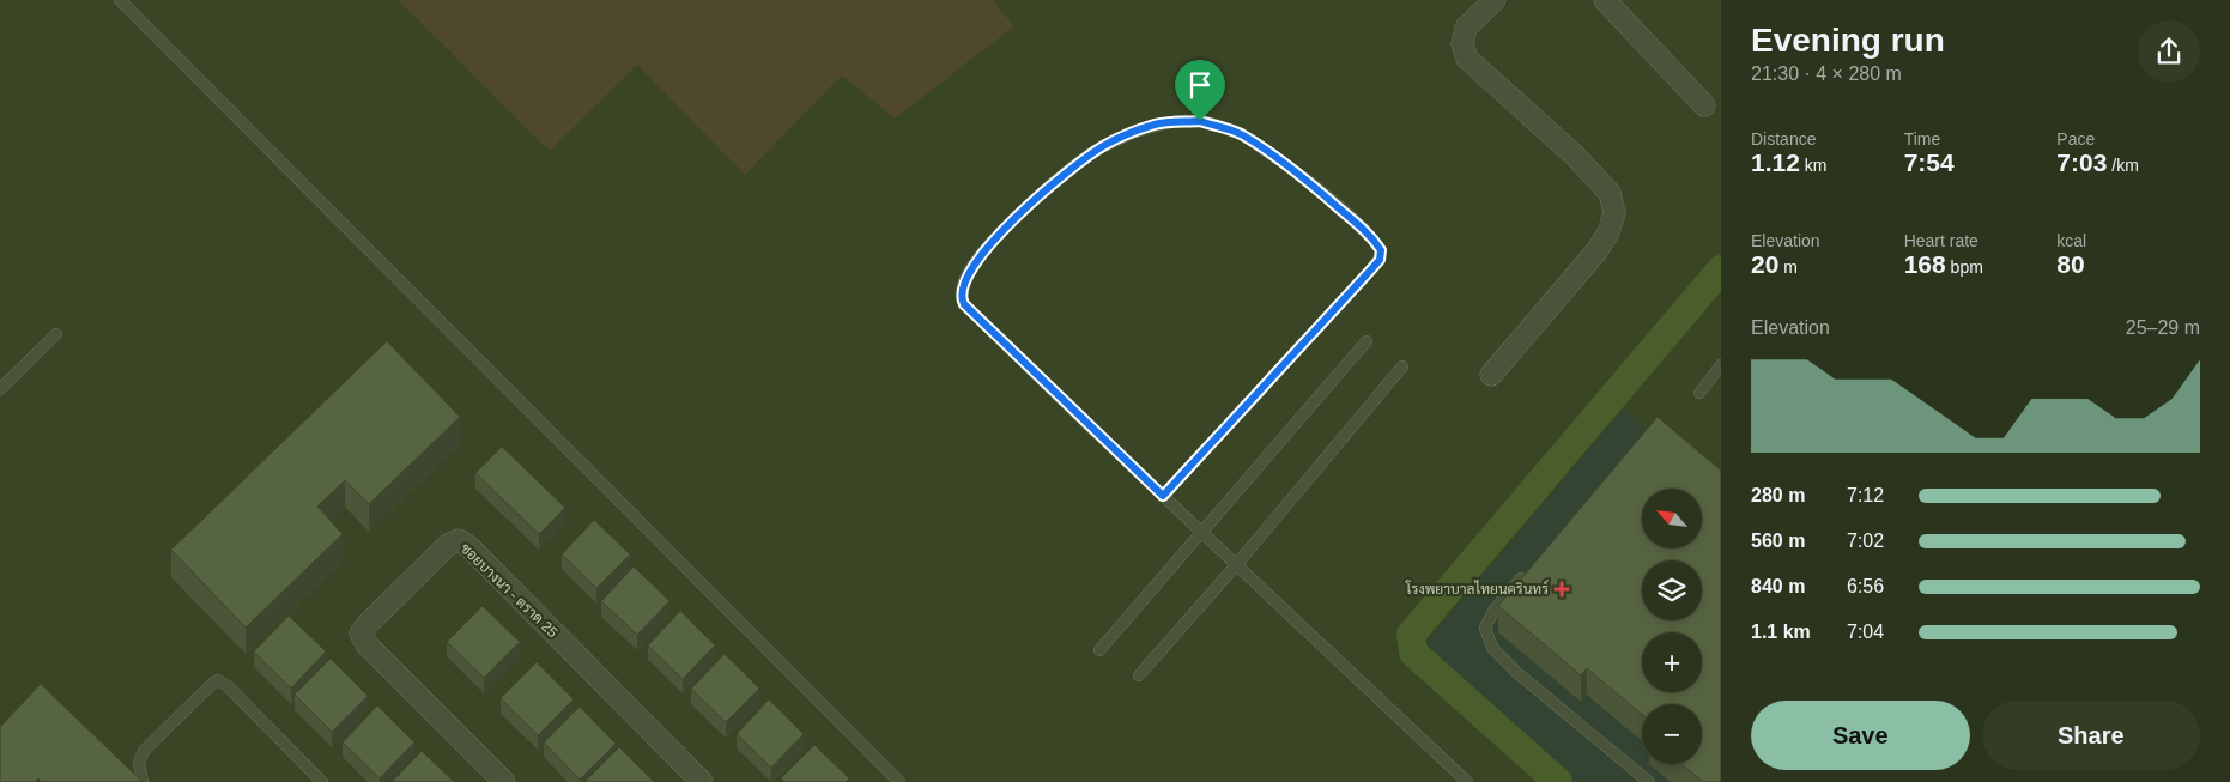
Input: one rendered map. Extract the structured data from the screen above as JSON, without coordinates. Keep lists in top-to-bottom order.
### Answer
{
  "streets": {
    "street": ["ซอยบางนา - ตราด 25"]
  },
  "places": {
    "health": ["โรงพยาบาลไทยนครินทร์"]
  },
  "north": "top left",
  "page": {
    "heading": ["Evening run", "21:30 · 4 × 280 m"],
    "stats": [
      ["Distance", "1.12 km"],
      ["Time", "7:54"],
      ["Pace", "7:03 /km"],
      ["Elevation", "20 m"],
      ["Heart rate", "168 bpm"],
      ["kcal", "80"]
    ],
    "chart": ["Elevation", "25–29 m"],
    "list": [
      {
        "name": "280 m",
        "note": "7:12"
      },
      {
        "name": "560 m",
        "note": "7:02"
      },
      {
        "name": "840 m",
        "note": "6:56"
      },
      {
        "name": "1.1 km",
        "note": "7:04"
      }
    ],
    "map_buttons": ["+", "−"],
    "buttons": ["Save", "Share"]
  }
}
